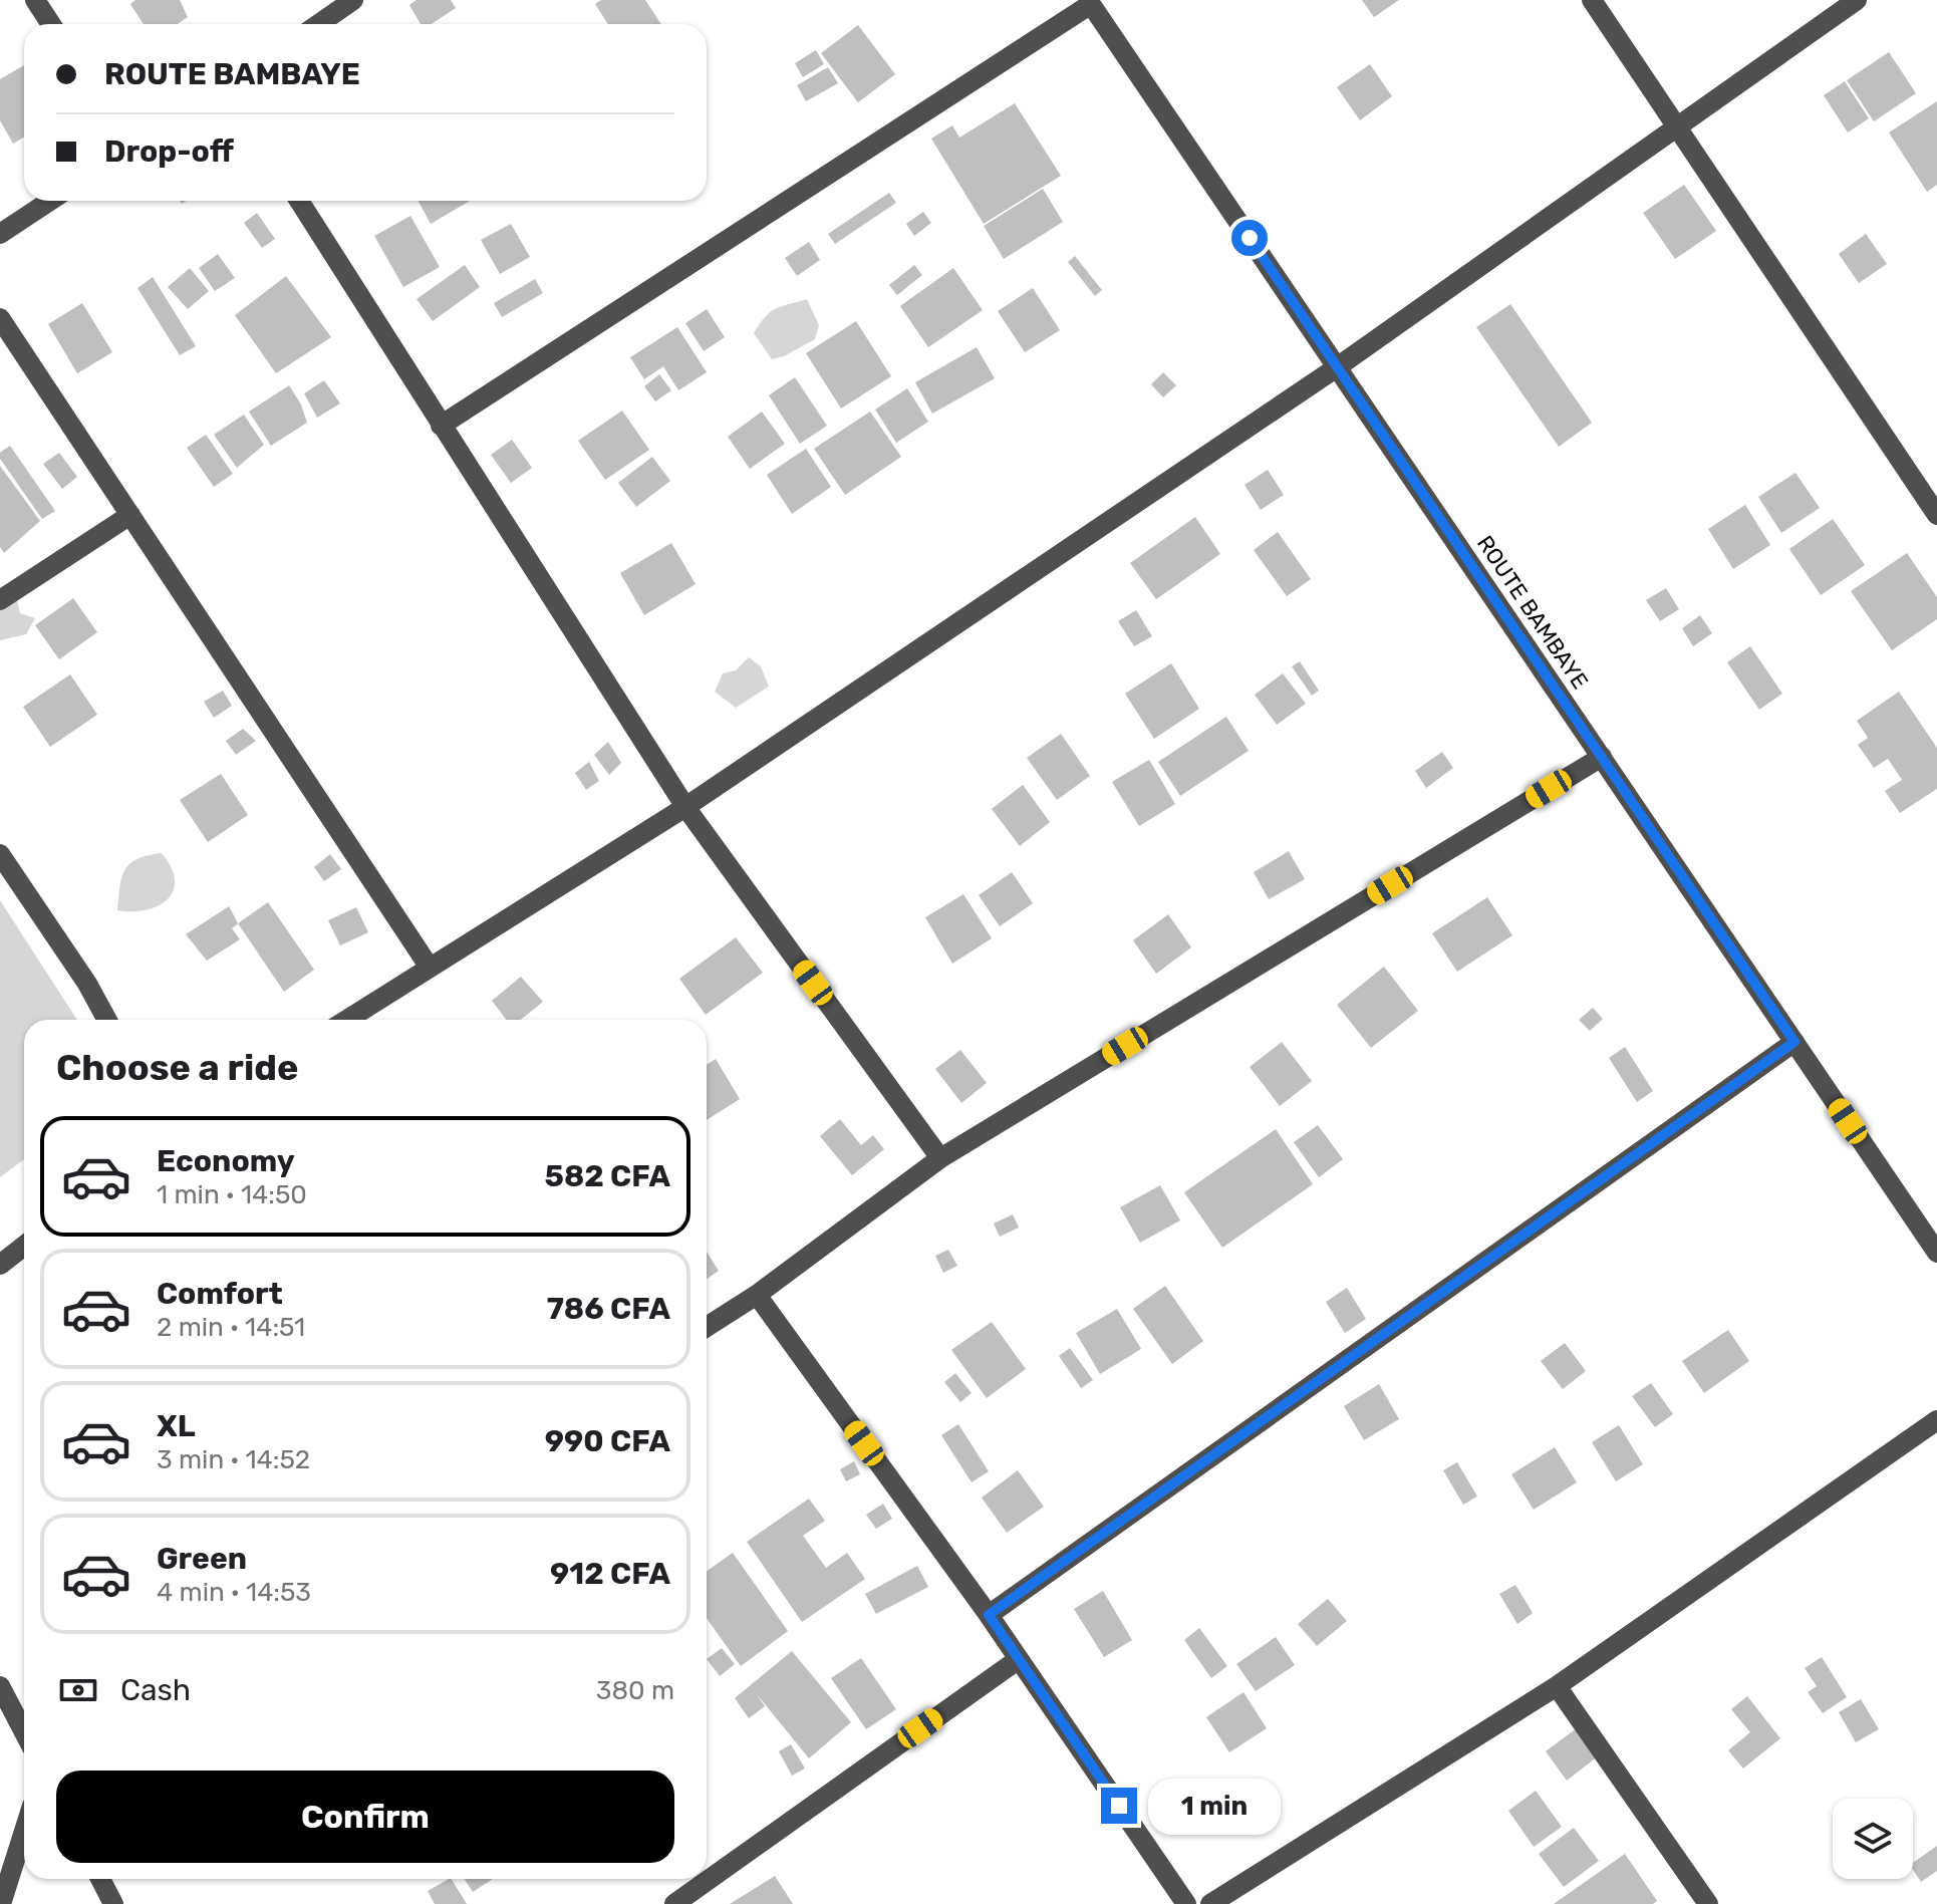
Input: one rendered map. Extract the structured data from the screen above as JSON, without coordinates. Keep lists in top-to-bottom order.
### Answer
{
  "streets": {
    "street": ["ROUTE BAMBAYE"]
  },
  "page": {
    "banner": ["ROUTE BAMBAYE", "Drop-off"],
    "heading": "Choose a ride",
    "list": [
      {
        "name": "Economy",
        "note": "1 min · 14:50",
        "value": "582 CFA"
      },
      {
        "name": "Comfort",
        "note": "2 min · 14:51",
        "value": "786 CFA"
      },
      {
        "name": "XL",
        "note": "3 min · 14:52",
        "value": "990 CFA"
      },
      {
        "name": "Green",
        "note": "4 min · 14:53",
        "value": "912 CFA"
      }
    ],
    "pay": ["Cash", "380 m"],
    "buttons": "Confirm",
    "bubble": "1 min"
  }
}
